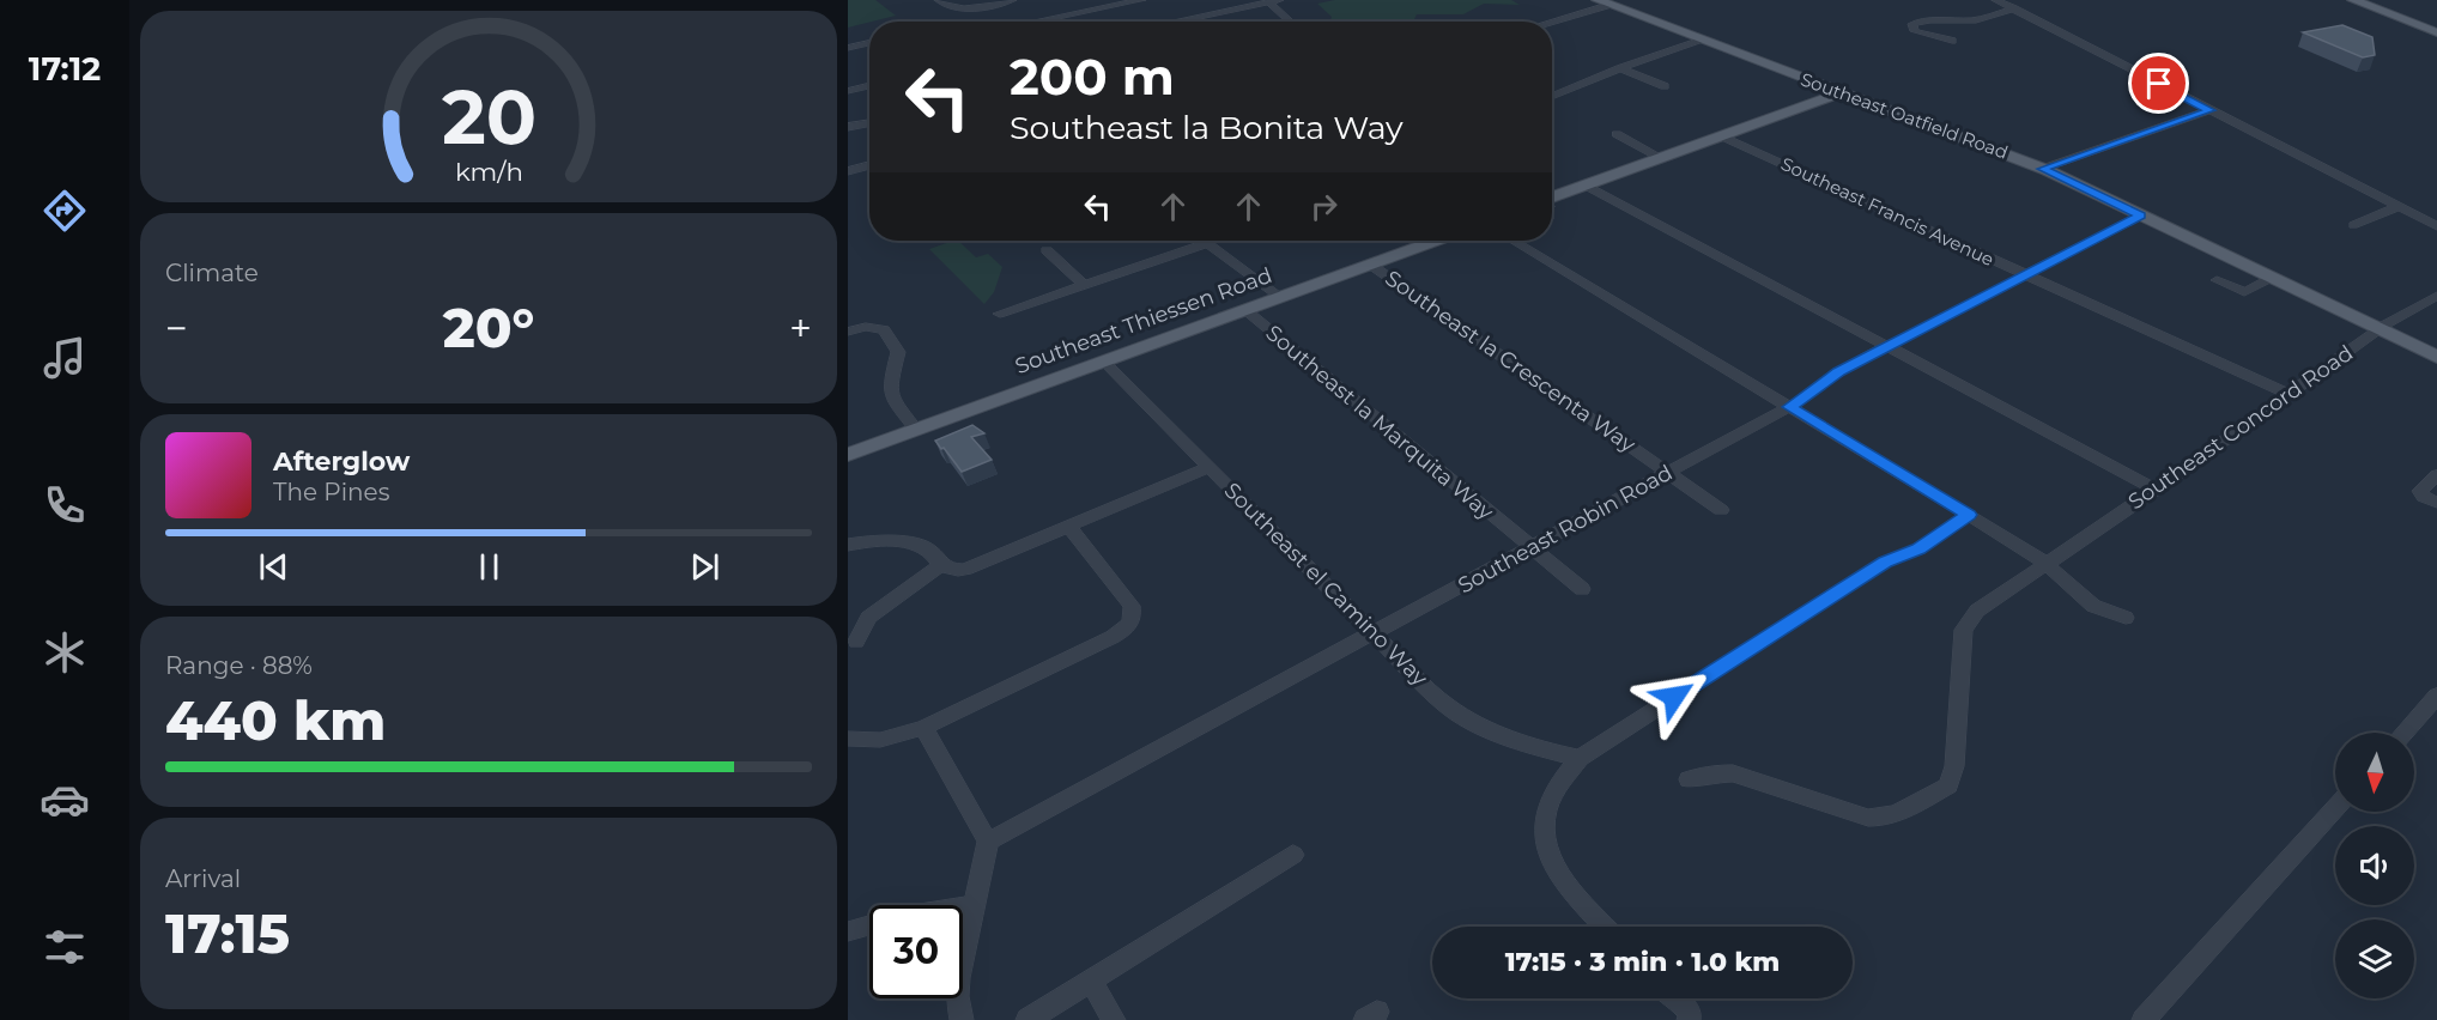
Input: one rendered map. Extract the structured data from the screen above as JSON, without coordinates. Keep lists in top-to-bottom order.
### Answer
{
  "streets": {
    "main road": ["Southeast Oatfield Road", "Southeast Thiessen Road"],
    "street": [
      "Southeast Francis Avenue",
      "Southeast la Crescenta Way",
      "Southeast la Marquita Way",
      "Southeast Concord Road",
      "Southeast Robin Road",
      "Southeast el Camino Way"
    ]
  },
  "crossings": [
    ["Southeast Oatfield Road", "Southeast Concord Road"],
    ["Southeast Oatfield Road", "Southeast Robin Road"],
    ["Southeast Francis Avenue", "Southeast Concord Road"],
    ["Southeast Francis Avenue", "Southeast Robin Road"],
    ["Southeast Thiessen Road", "Southeast la Crescenta Way"],
    ["Southeast Thiessen Road", "Southeast la Marquita Way"],
    ["Southeast Thiessen Road", "Southeast el Camino Way"],
    ["Southeast la Crescenta Way", "Southeast Robin Road"],
    ["Southeast la Marquita Way", "Southeast Robin Road"],
    ["Southeast Robin Road", "Southeast el Camino Way"]
  ],
  "north": "bottom",
  "page": {
    "tabs": "17:12",
    "turn": ["200 m", "Southeast la Bonita Way"],
    "tile": [
      "Climate",
      ["Range · 88%", "440 km"],
      ["Arrival", "17:15"]
    ],
    "heat": ["−", "20°", "+"],
    "song": ["Afterglow", "The Pines"],
    "limit": "30",
    "trip": "17:15 · 3 min · 1.0 km",
    "gauge": ["20", "km/h"]
  }
}
